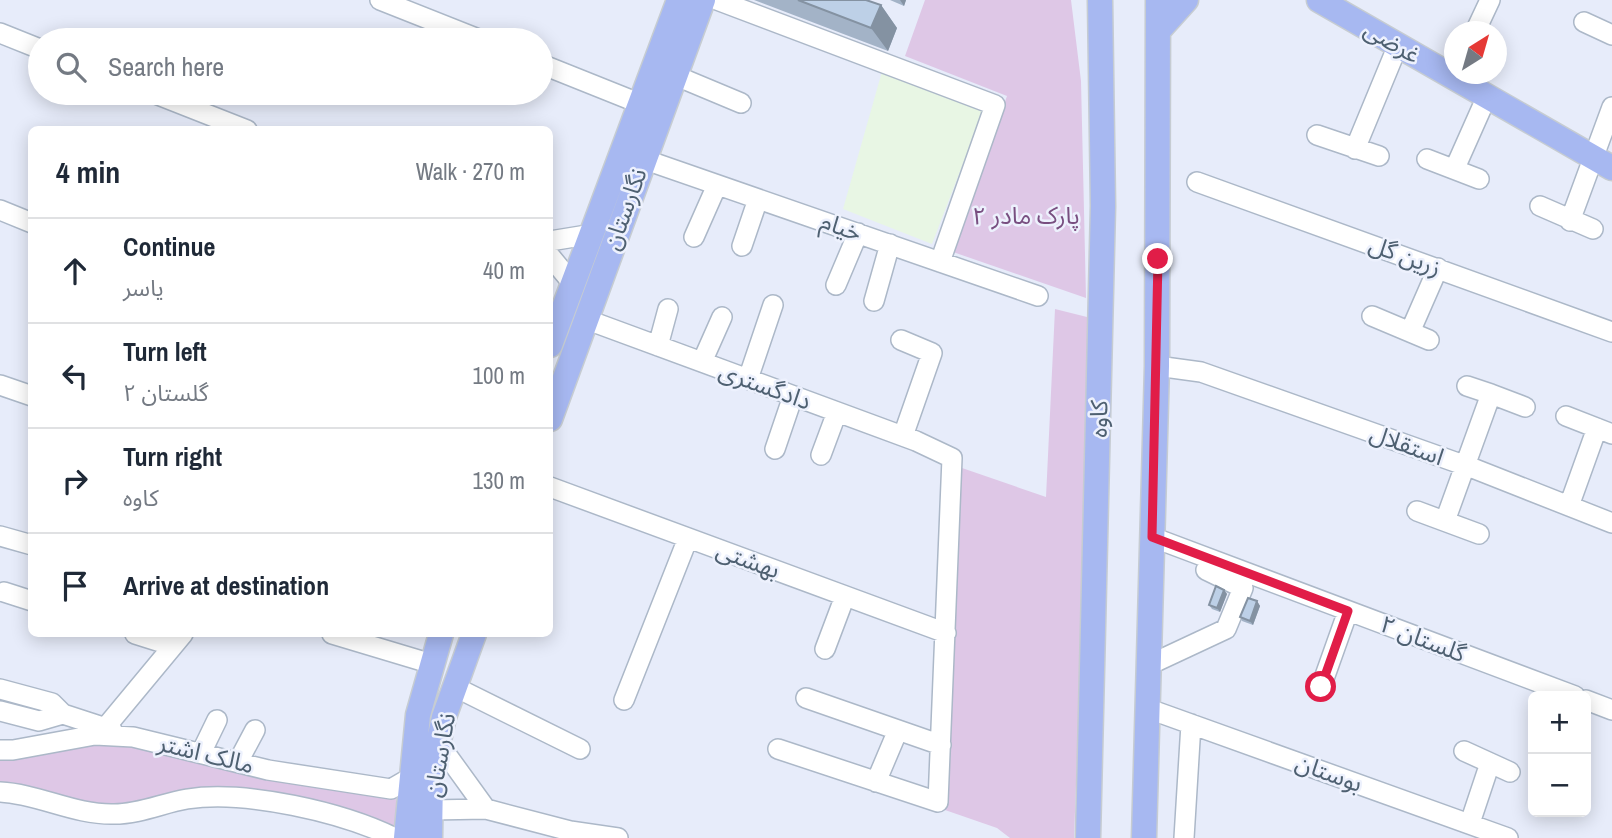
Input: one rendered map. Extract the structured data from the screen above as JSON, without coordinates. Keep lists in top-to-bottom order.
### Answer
{
  "streets": {
    "main road": ["غرضی", "نگارستان", "کاوه"],
    "street": [
      "خیام",
      "زرین گل",
      "دادگستری",
      "استقلال",
      "بهشتی",
      "گلستان ۲",
      "مالک اشتر",
      "بوستان"
    ]
  },
  "crossings": [
    ["نگارستان", "خیام"],
    ["نگارستان", "دادگستری"],
    ["نگارستان", "مالک اشتر"],
    ["دادگستری", "بهشتی"]
  ],
  "parks": ["پارک مادر ۲"],
  "north": "top right",
  "page": {
    "search": "Search here",
    "heading": ["4 min", "Walk · 270 m"],
    "list": [
      ["Continue", "یاسر", "40 m"],
      ["Turn left", "گلستان ۲", "100 m"],
      ["Turn right", "کاوه", "130 m"],
      "Arrive at destination"
    ],
    "map_buttons": ["+", "−"]
  }
}
